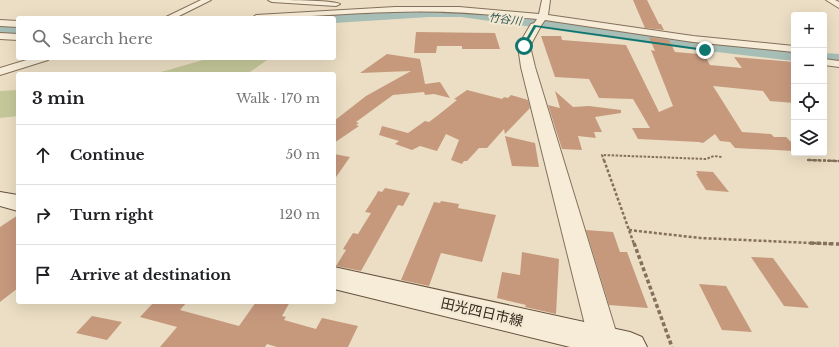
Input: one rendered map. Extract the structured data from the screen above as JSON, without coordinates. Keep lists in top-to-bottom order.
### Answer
{
  "streets": {
    "main road": ["田光四日市線"]
  },
  "water": ["竹谷川"],
  "page": {
    "map_buttons": ["+", "−"],
    "search": "Search here",
    "heading": ["3 min", "Walk · 170 m"],
    "list": [
      ["Continue", "50 m"],
      ["Turn right", "120 m"],
      "Arrive at destination"
    ]
  }
}
